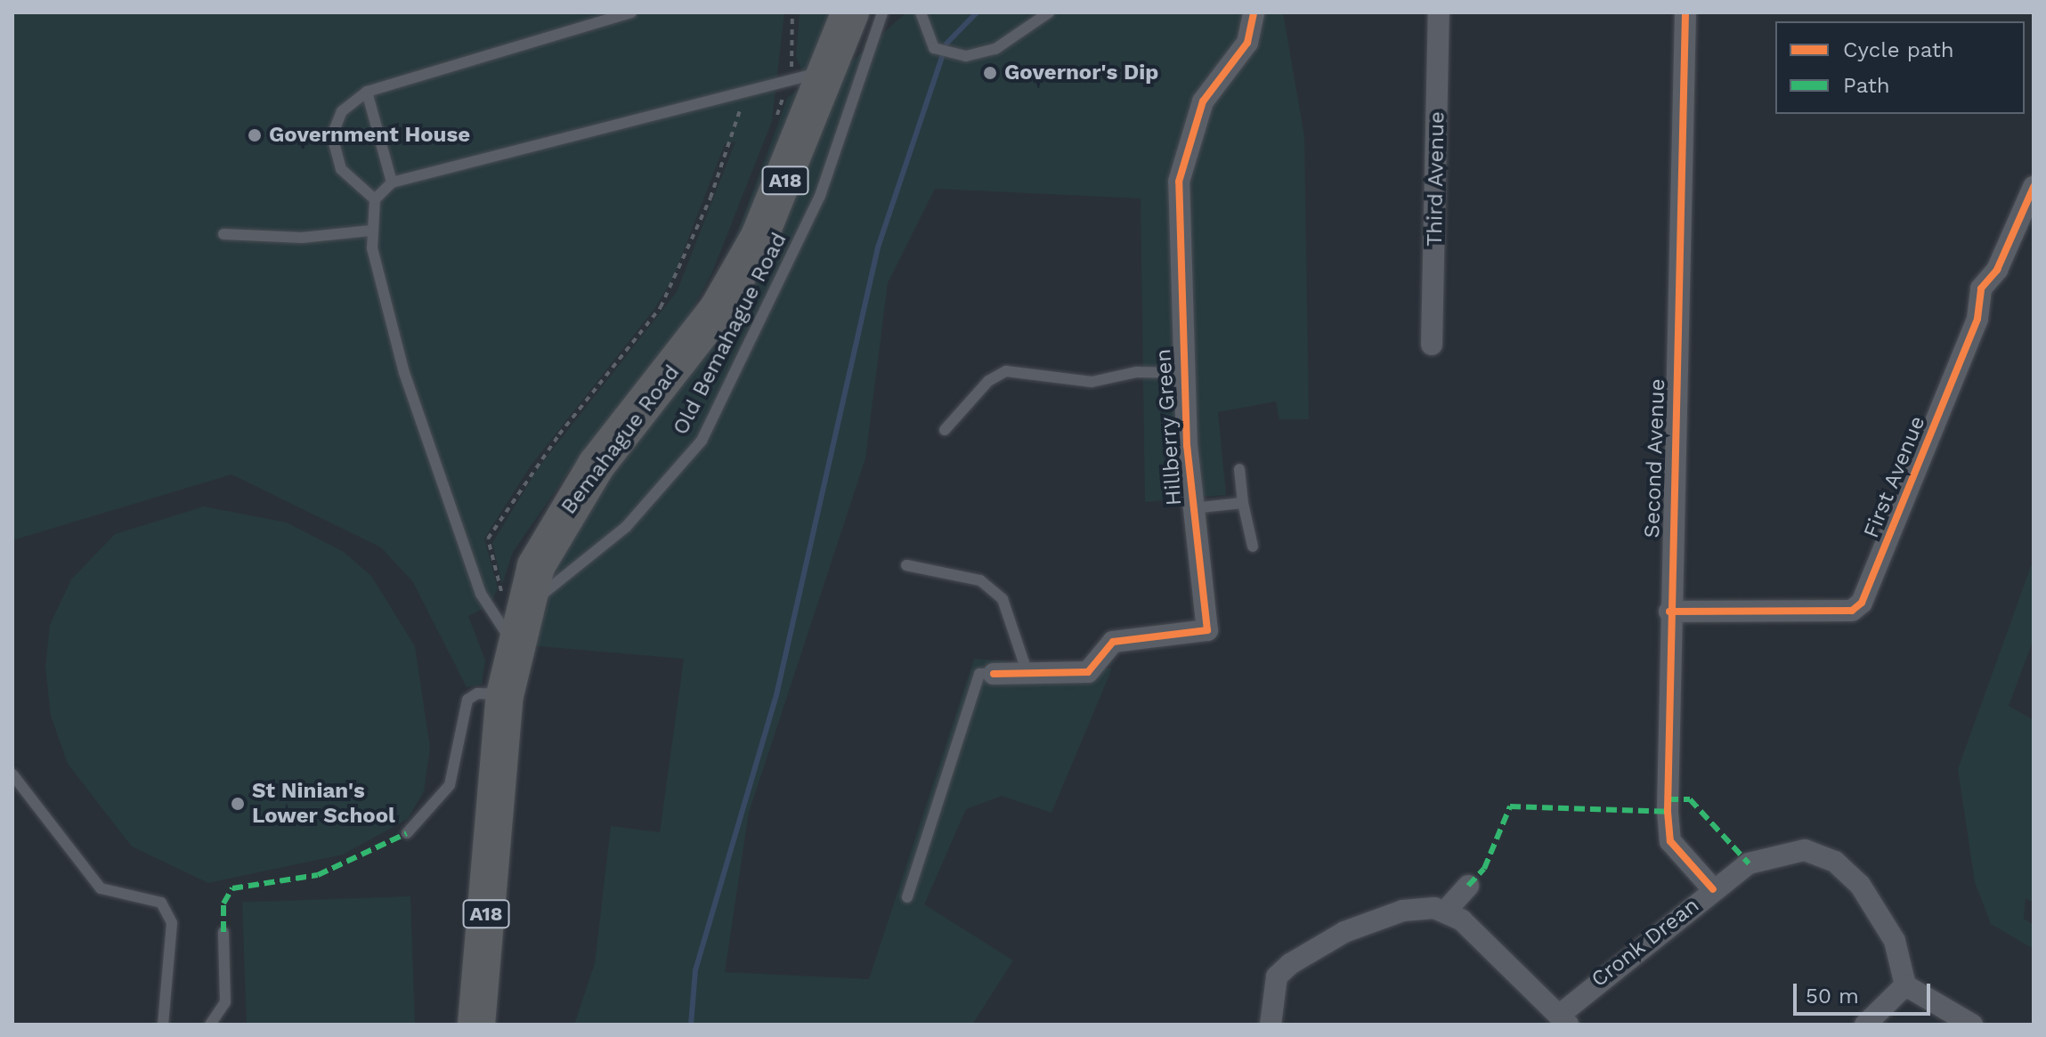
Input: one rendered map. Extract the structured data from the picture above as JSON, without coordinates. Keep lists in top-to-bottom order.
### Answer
{
  "streets": {
    "highway": ["A18", "Bemahague Road"],
    "street": [
      "Third Avenue",
      "Hillberry Green",
      "Second Avenue",
      "First Avenue",
      "Cronk Drean"
    ],
    "lane": ["Old Bemahague Road"]
  },
  "crossings": [
    ["Old Bemahague Road", "Bemahague Road"],
    ["Second Avenue", "First Avenue"],
    ["Second Avenue", "Cronk Drean"]
  ],
  "places": ["Governor's Dip", "Government House", "St Ninian's Lower School"],
  "legend": ["Cycle path", "Path"],
  "scale_bar": "50 m"
}
